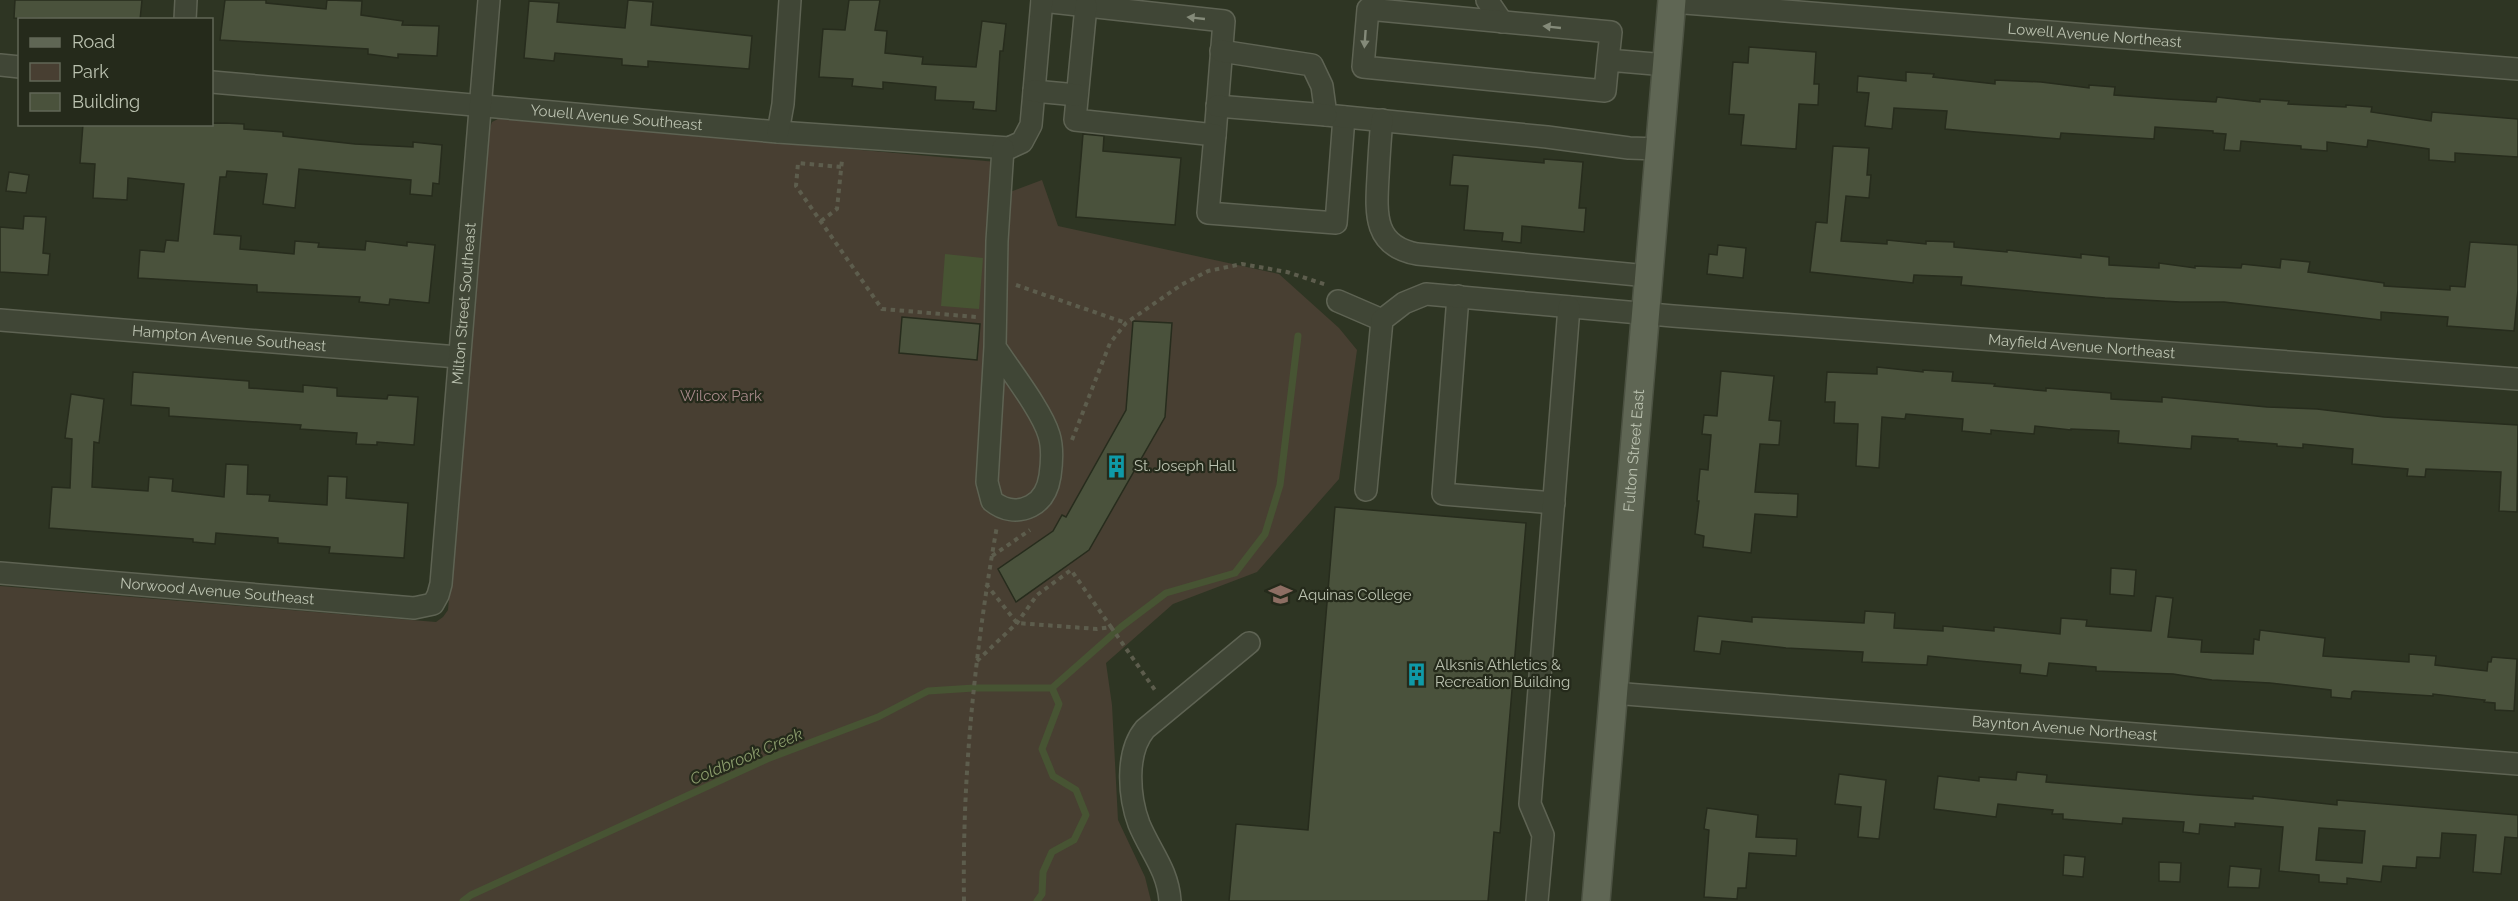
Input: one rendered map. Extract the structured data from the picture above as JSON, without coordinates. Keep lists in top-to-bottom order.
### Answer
{
  "streets": {
    "main road": ["Fulton Street East"],
    "street": [
      "Lowell Avenue Northeast",
      "Youell Avenue Southeast",
      "Milton Street Southeast",
      "Hampton Avenue Southeast",
      "Mayfield Avenue Northeast",
      "Norwood Avenue Southeast",
      "Baynton Avenue Northeast"
    ]
  },
  "crossings": [
    ["Lowell Avenue Northeast", "Fulton Street East"],
    ["Youell Avenue Southeast", "Milton Street Southeast"],
    ["Milton Street Southeast", "Hampton Avenue Southeast"],
    ["Milton Street Southeast", "Norwood Avenue Southeast"],
    ["Mayfield Avenue Northeast", "Fulton Street East"],
    ["Fulton Street East", "Baynton Avenue Northeast"]
  ],
  "water": ["Coldbrook Creek"],
  "parks": ["Wilcox Park"],
  "places": {
    "building": ["St. Joseph Hall", "Alksnis Athletics & Recreation Building"],
    "school or university": ["Aquinas College"]
  },
  "legend": ["Road", "Park", "Building"]
}
